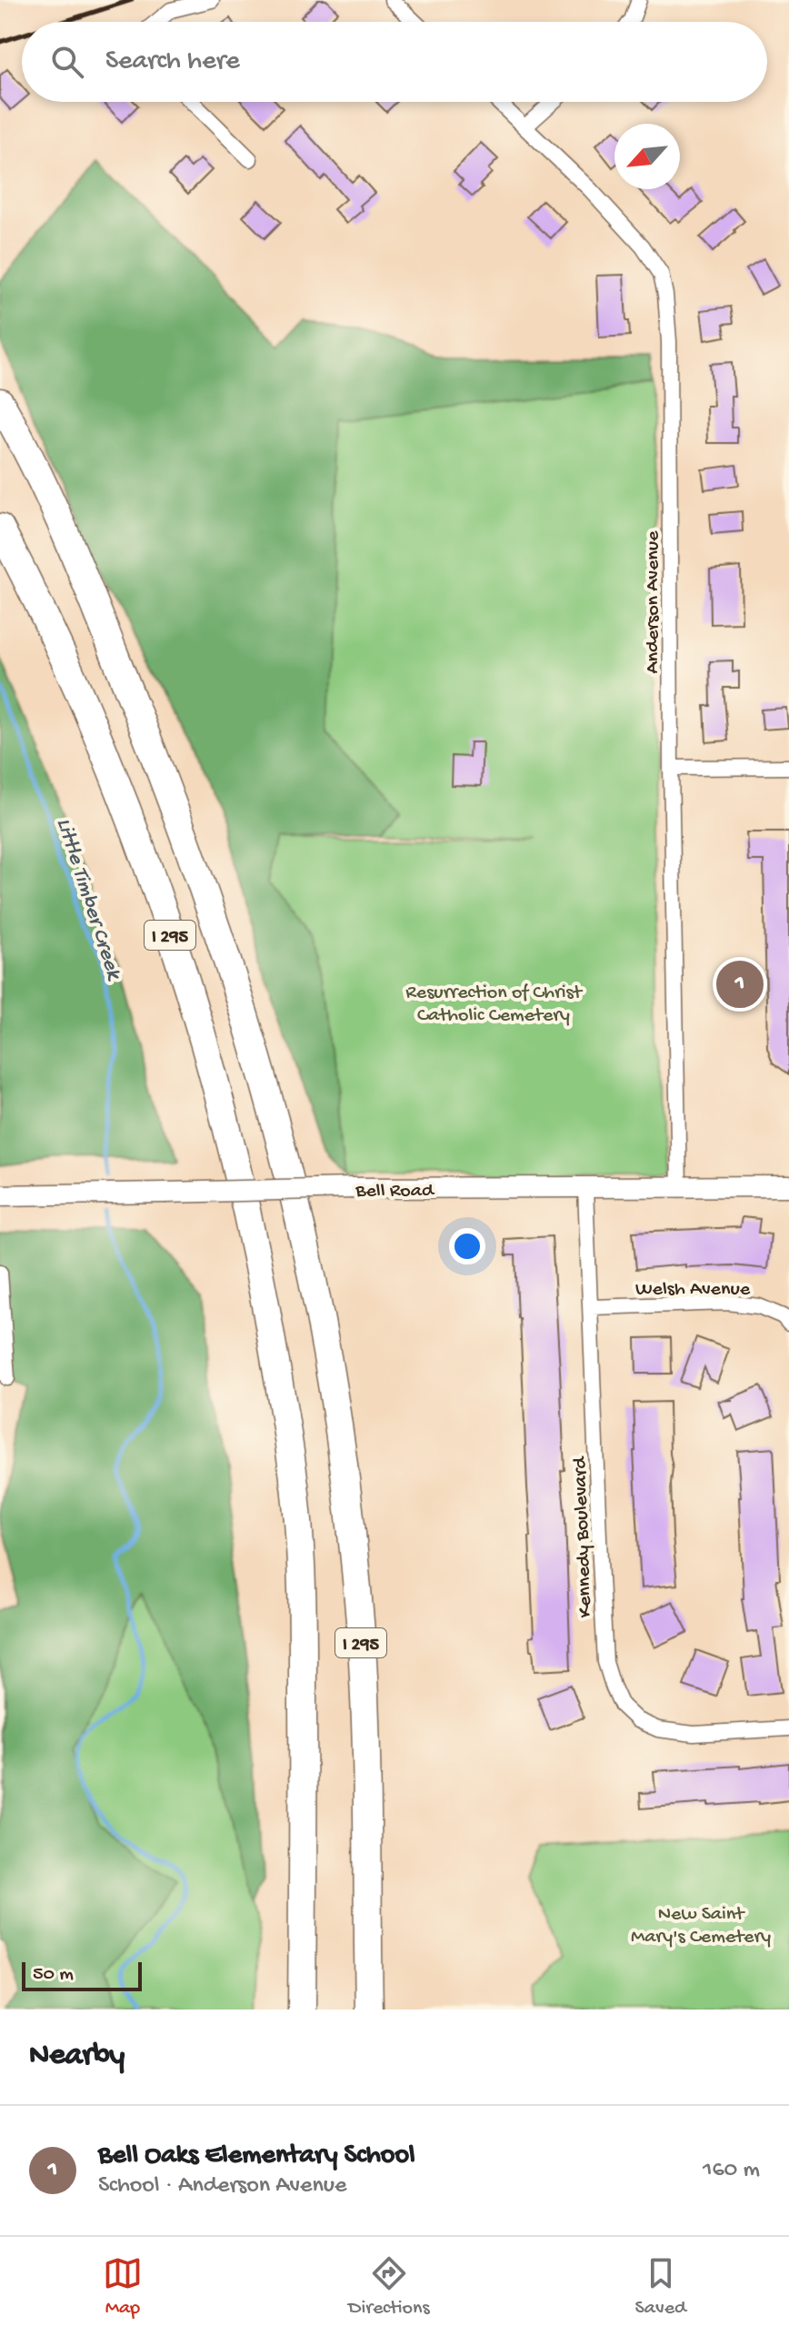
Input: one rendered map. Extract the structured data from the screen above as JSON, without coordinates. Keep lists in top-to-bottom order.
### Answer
{
  "streets": {
    "highway": ["I 295"],
    "street": [
      "Anderson Avenue",
      "Bell Road",
      "Welsh Avenue",
      "Kennedy Boulevard"
    ]
  },
  "crossings": [
    ["Anderson Avenue", "Bell Road"],
    ["Bell Road", "Kennedy Boulevard"],
    ["Welsh Avenue", "Kennedy Boulevard"]
  ],
  "water": ["Little Timber Creek"],
  "parks": ["Resurrection of Christ Catholic Cemetery", "New Saint Mary's Cemetery"],
  "scale_bar": "50 m",
  "north": "bottom left",
  "page": {
    "search": "Search here",
    "pins": "1",
    "scale": "50 m",
    "heading": "Nearby",
    "list": [
      {
        "mark": "1",
        "name": "Bell Oaks Elementary School",
        "note": "School · Anderson Avenue",
        "value": "160 m"
      }
    ],
    "nav": ["Map", "Directions", "Saved"]
  }
}
